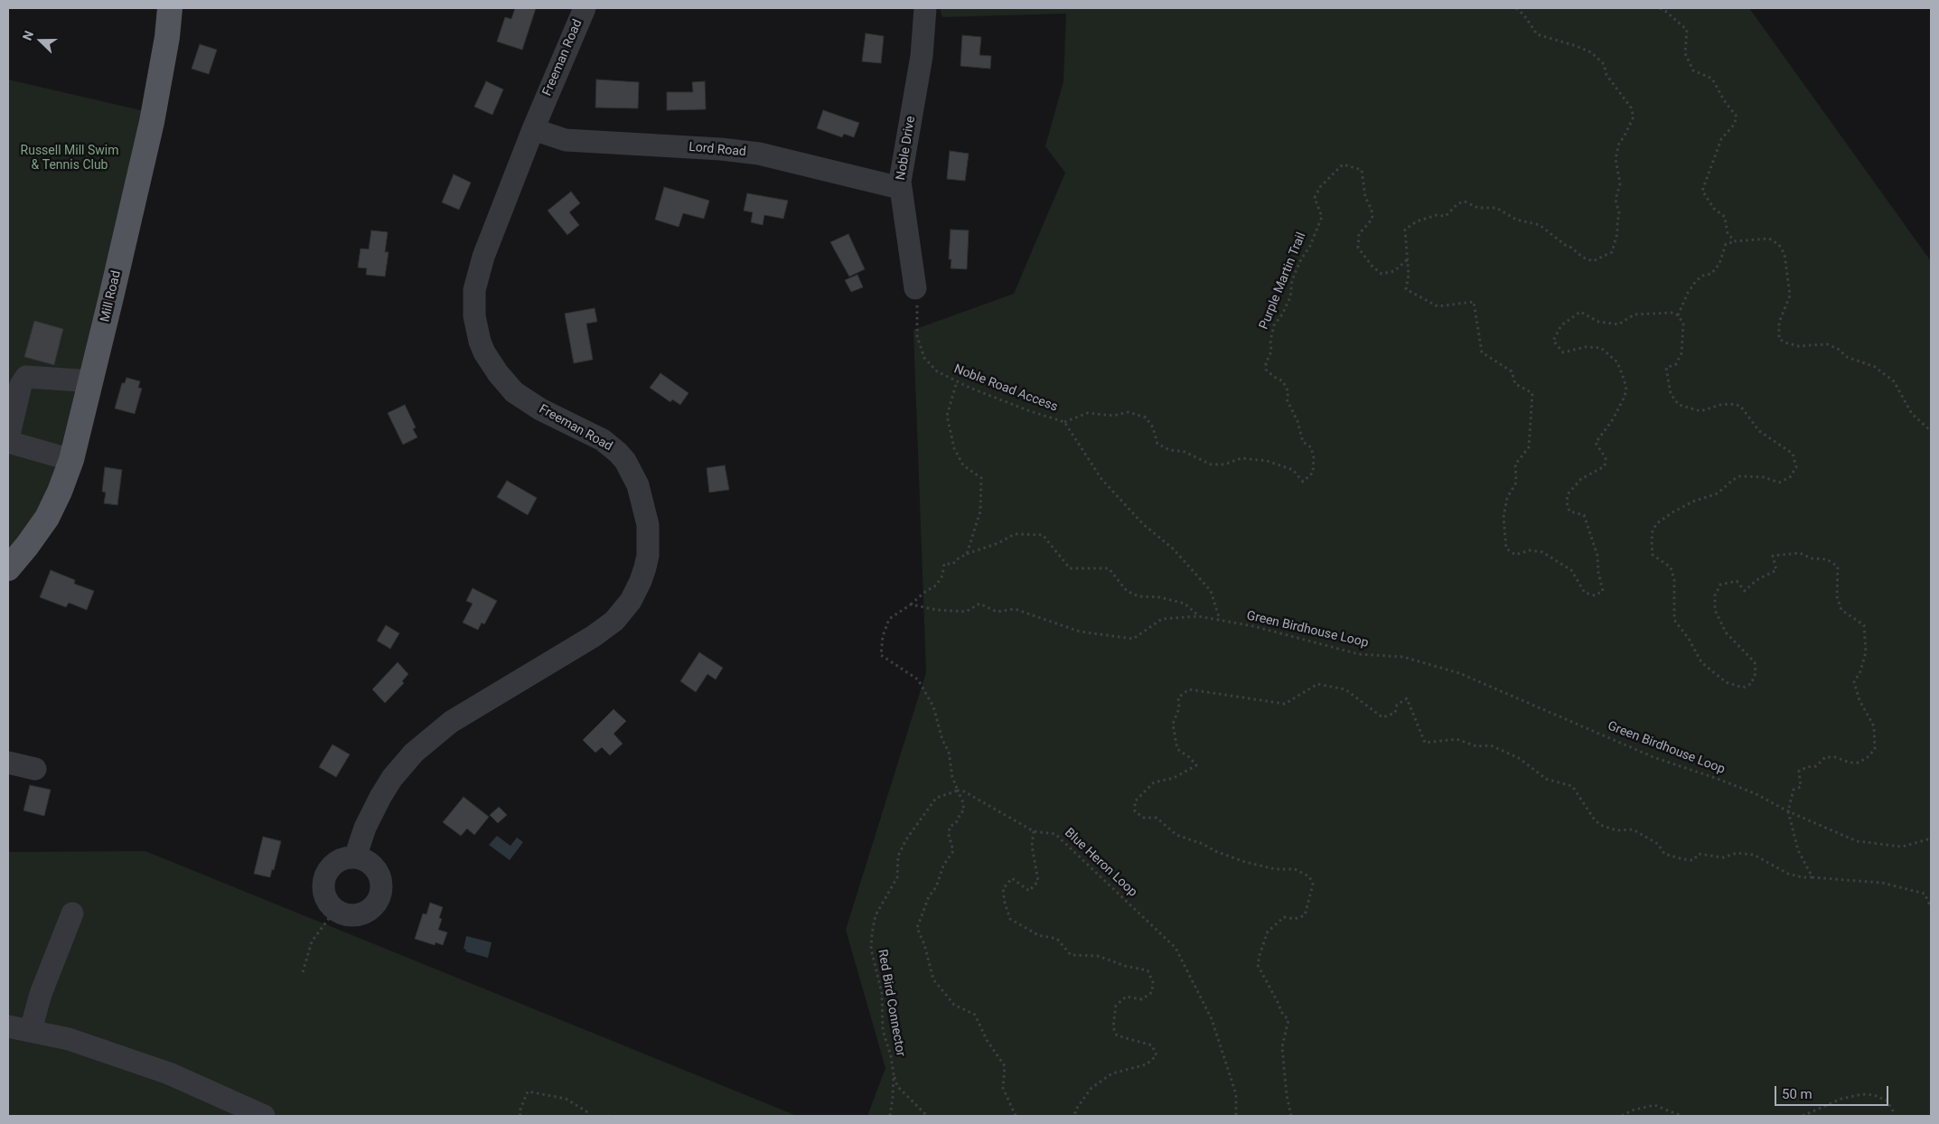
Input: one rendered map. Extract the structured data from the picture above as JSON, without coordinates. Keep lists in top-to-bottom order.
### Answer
{
  "streets": {
    "main road": ["Mill Road"],
    "street": ["Freeman Road", "Noble Drive", "Lord Road"],
    "path": [
      "Purple Martin Trail",
      "Noble Road Access",
      "Green Birdhouse Loop",
      "Blue Heron Loop",
      "Red Bird Connector"
    ]
  },
  "crossings": [
    ["Freeman Road", "Lord Road"],
    ["Noble Drive", "Lord Road"],
    ["Noble Drive", "Noble Road Access"],
    ["Purple Martin Trail", "Noble Road Access"],
    ["Noble Road Access", "Green Birdhouse Loop"],
    ["Blue Heron Loop", "Red Bird Connector"]
  ],
  "parks": ["Russell Mill Swim & Tennis Club"],
  "scale_bar": "50 m",
  "north": "left"
}
